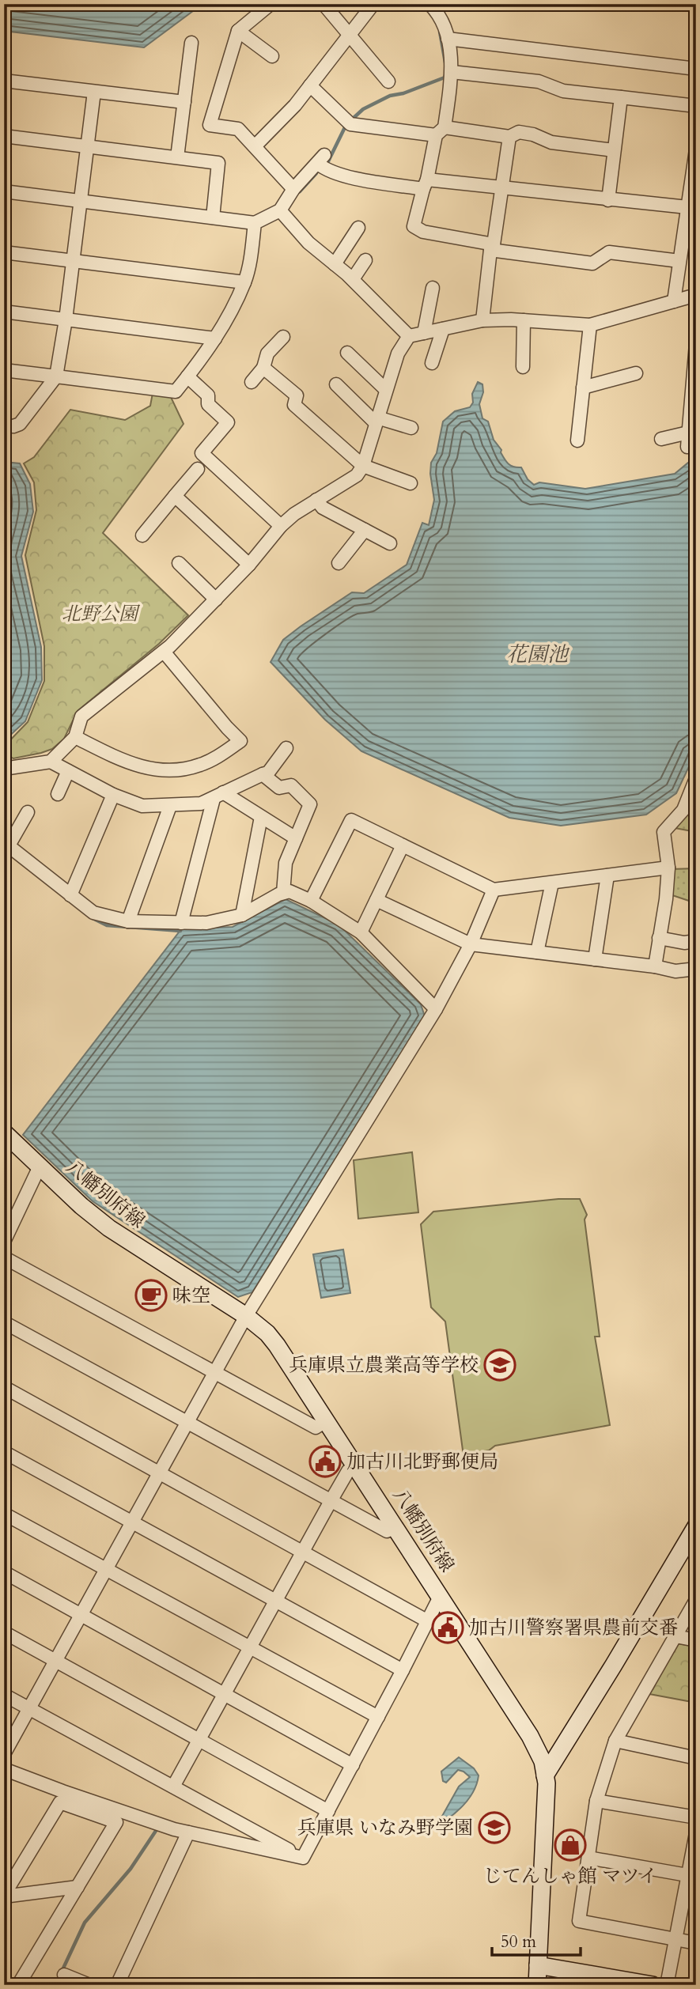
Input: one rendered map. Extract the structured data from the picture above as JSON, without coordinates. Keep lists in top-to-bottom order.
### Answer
{
  "streets": {
    "main road": ["八幡別府線"]
  },
  "water": ["花園池"],
  "parks": ["北野公園"],
  "places": {
    "cafe": ["味空"],
    "school or university": ["兵庫県立農業高等学校", "兵庫県 いなみ野学園"],
    "public building": ["加古川北野郵便局", "加古川警察署県農前交番"],
    "shop": ["じてんしゃ館 マツイ"]
  },
  "scale_bar": "50 m"
}
